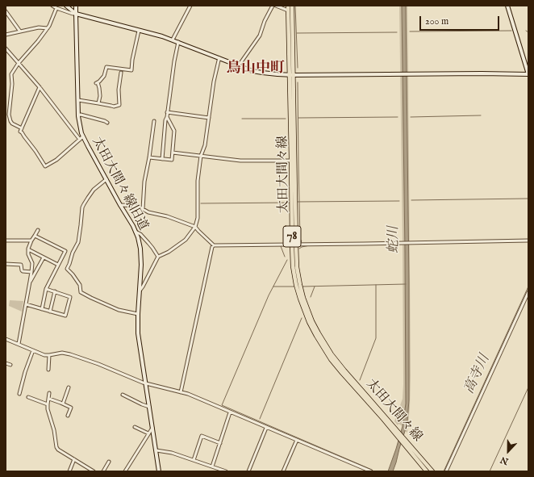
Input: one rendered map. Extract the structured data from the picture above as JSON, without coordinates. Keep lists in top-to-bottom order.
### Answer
{
  "streets": {
    "main road": ["太田大間々線", "78"],
    "street": ["太田大間々線旧道"]
  },
  "districts": ["鳥山中町"],
  "water": ["蛇川", "高寺川"],
  "scale_bar": "200 m",
  "north": "bottom"
}
